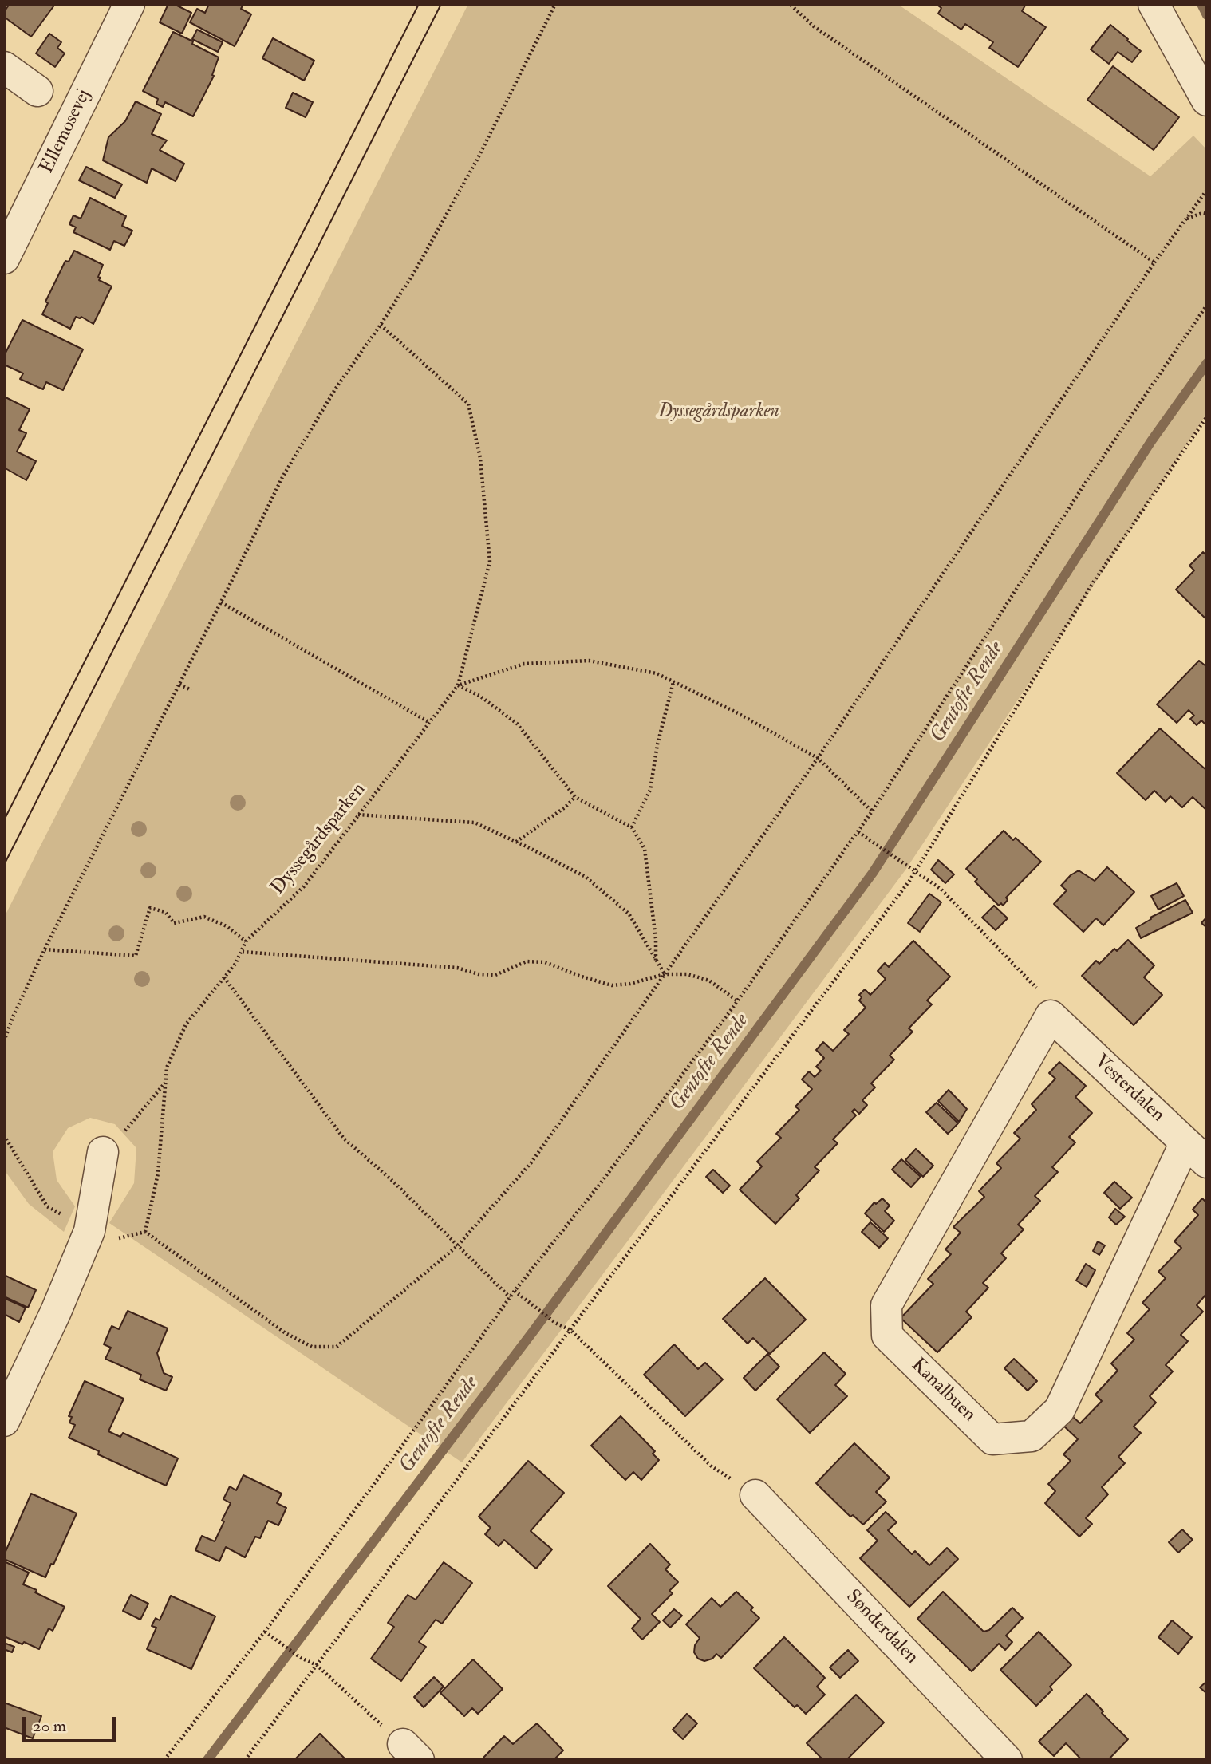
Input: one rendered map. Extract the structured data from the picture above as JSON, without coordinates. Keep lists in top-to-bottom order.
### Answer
{
  "streets": {
    "street": [
      "Ellemosevej",
      "Vesterdalen",
      "Kanalbuen",
      "Sønderdalen"
    ],
    "path": ["Dyssegårdsparken"]
  },
  "crossings": [
    ["Vesterdalen", "Kanalbuen"]
  ],
  "water": ["Gentofte Rende"],
  "parks": ["Dyssegårdsparken"],
  "scale_bar": "20 m"
}
